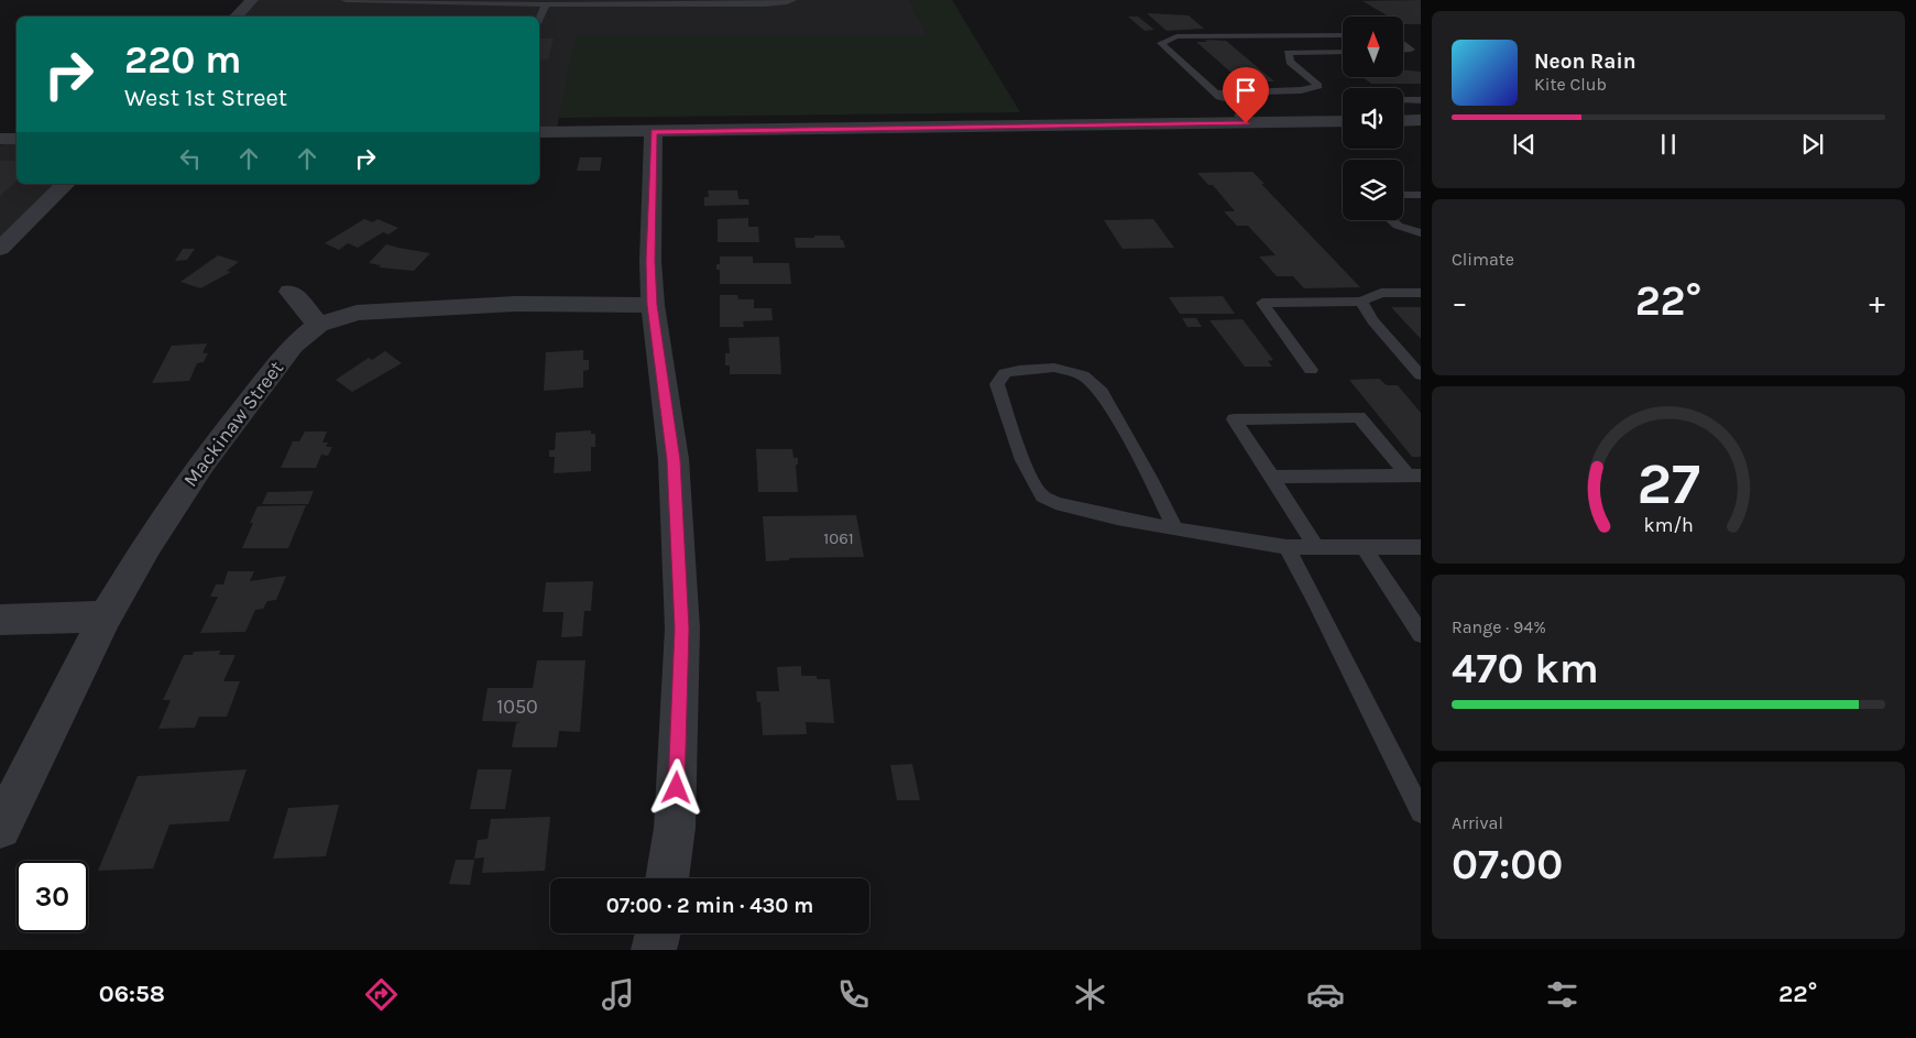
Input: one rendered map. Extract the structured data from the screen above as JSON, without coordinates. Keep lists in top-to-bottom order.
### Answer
{
  "streets": {
    "street": ["Mackinaw Street"]
  },
  "house_numbers": ["1061", "1050"],
  "north": "top",
  "page": {
    "turn": ["220 m", "West 1st Street"],
    "song": ["Neon Rain", "Kite Club"],
    "tile": [
      "Climate",
      ["Range · 94%", "470 km"],
      ["Arrival", "07:00"]
    ],
    "heat": ["−", "22°", "+"],
    "limit": "30",
    "trip": "07:00 · 2 min · 430 m",
    "tabs": ["06:58", "22°"],
    "gauge": ["27", "km/h"]
  }
}
